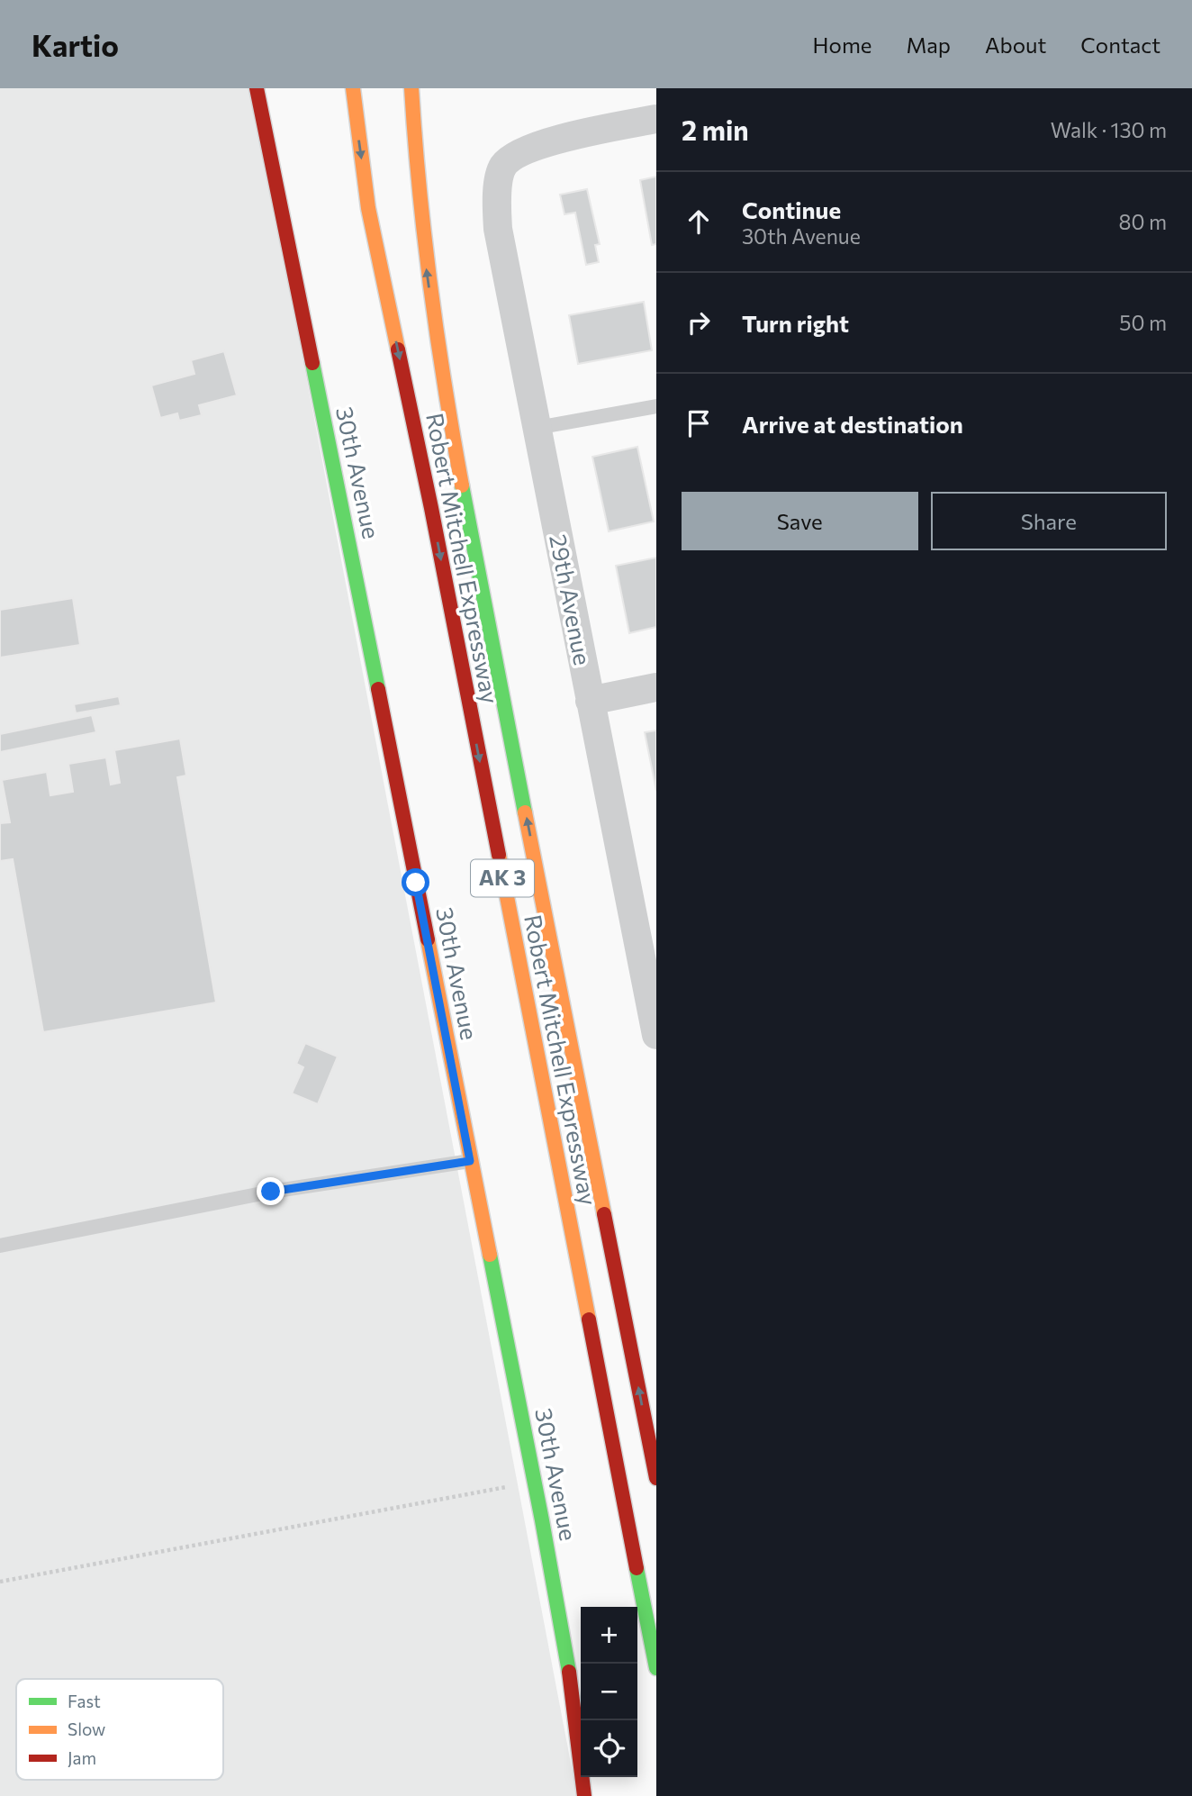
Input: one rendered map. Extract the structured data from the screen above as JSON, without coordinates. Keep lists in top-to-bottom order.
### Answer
{
  "streets": {
    "main road": ["30th Avenue", "Robert Mitchell Expressway", "AK 3"],
    "street": ["29th Avenue"]
  },
  "legend": ["Fast", "Slow", "Jam"],
  "page": {
    "header": "Kartio",
    "nav": [
      "Home",
      "Map",
      "About",
      "Contact"
    ],
    "heading": ["2 min", "Walk · 130 m"],
    "list": [
      ["Continue", "30th Avenue", "80 m"],
      ["Turn right", "50 m"],
      "Arrive at destination"
    ],
    "buttons": ["Save", "Share"],
    "map_buttons": ["+", "−"]
  }
}
